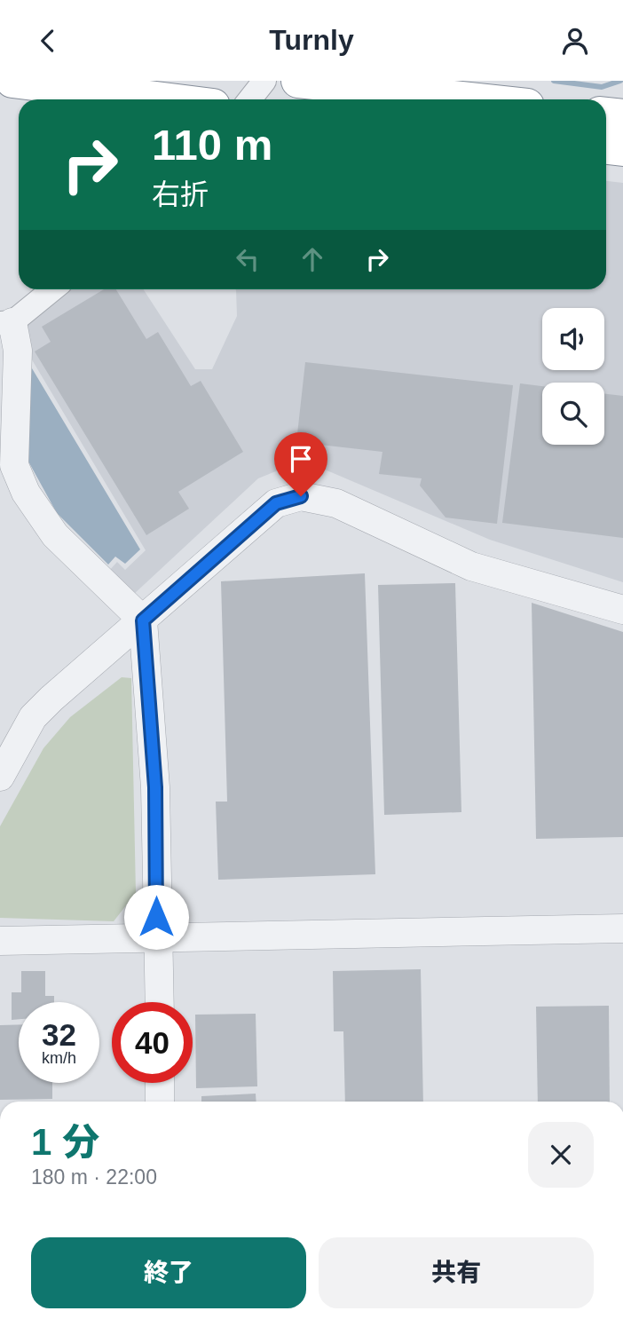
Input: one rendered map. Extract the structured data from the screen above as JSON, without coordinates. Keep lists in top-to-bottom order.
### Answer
{
  "page": {
    "header": "Turnly",
    "turn": ["110 m", "右折"],
    "speed": "32 km/h",
    "limit": "40",
    "heading": ["1 分", "180 m · 22:00"],
    "buttons": ["終了", "共有"]
  }
}
